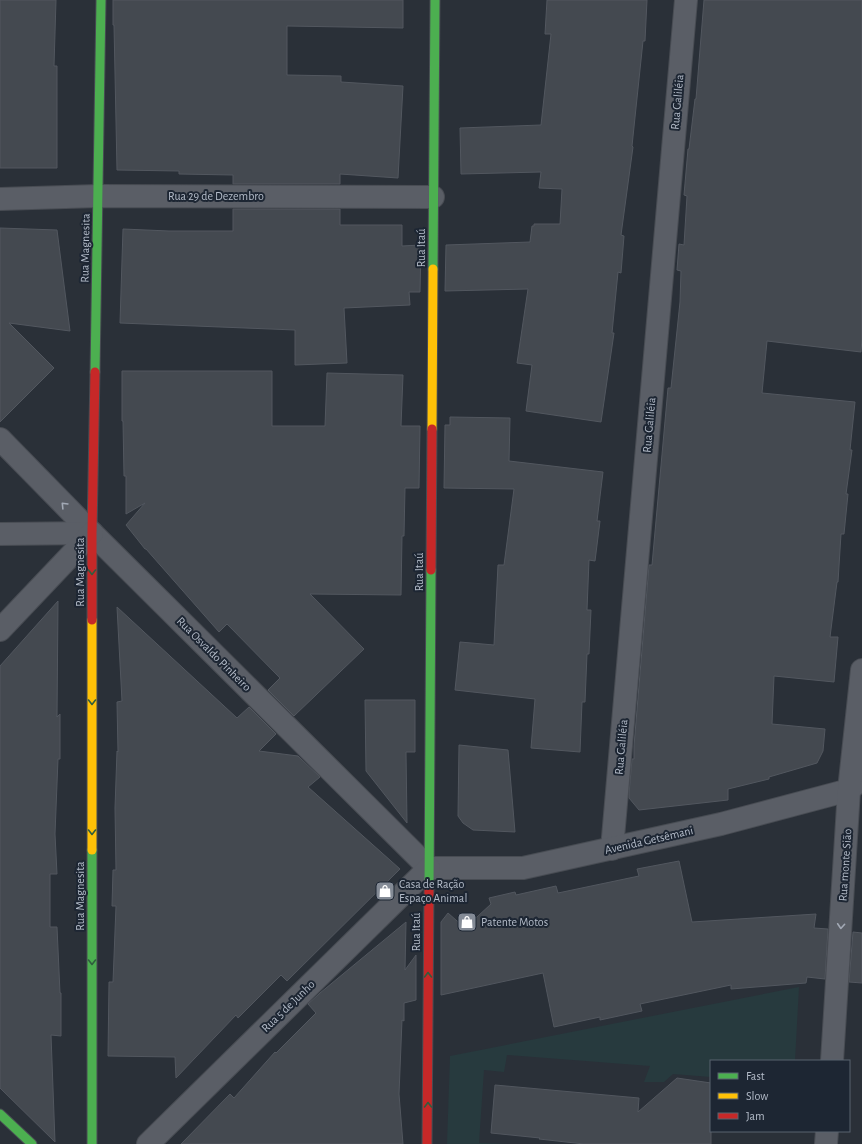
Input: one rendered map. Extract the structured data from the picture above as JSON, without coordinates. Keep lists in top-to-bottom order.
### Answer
{
  "streets": {
    "street": [
      "Rua Galiléia",
      "Rua 29 de Dezembro",
      "Rua Magnesita",
      "Rua Itaú",
      "Rua Osvaldo Pinheiro",
      "Avenida Getsêmani",
      "Rua monte Sião",
      "Rua 5 de Junho"
    ]
  },
  "crossings": [
    ["Rua Galiléia", "Avenida Getsêmani"],
    ["Rua 29 de Dezembro", "Rua Magnesita"],
    ["Rua 29 de Dezembro", "Rua Itaú"],
    ["Rua Magnesita", "Rua Osvaldo Pinheiro"],
    ["Rua Itaú", "Rua Osvaldo Pinheiro"],
    ["Rua Itaú", "Avenida Getsêmani"],
    ["Rua Itaú", "Rua 5 de Junho"],
    ["Rua Osvaldo Pinheiro", "Avenida Getsêmani"],
    ["Rua Osvaldo Pinheiro", "Rua 5 de Junho"],
    ["Avenida Getsêmani", "Rua monte Sião"],
    ["Avenida Getsêmani", "Rua 5 de Junho"]
  ],
  "one_way": ["Rua Magnesita", "Rua monte Sião"],
  "places": {
    "shop": ["Casa de Ração Espaço Animal", "Patente Motos"]
  },
  "legend": ["Fast", "Slow", "Jam"]
}
